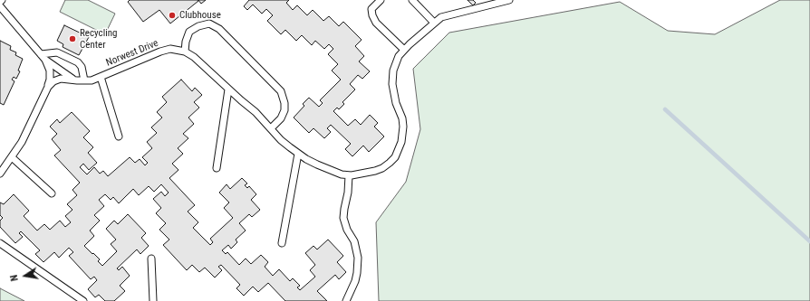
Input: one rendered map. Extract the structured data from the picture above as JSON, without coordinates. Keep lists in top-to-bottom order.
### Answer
{
  "streets": {
    "lane": ["Norwest Drive"]
  },
  "places": ["Clubhouse", "Recycling Center"],
  "north": "left"
}
